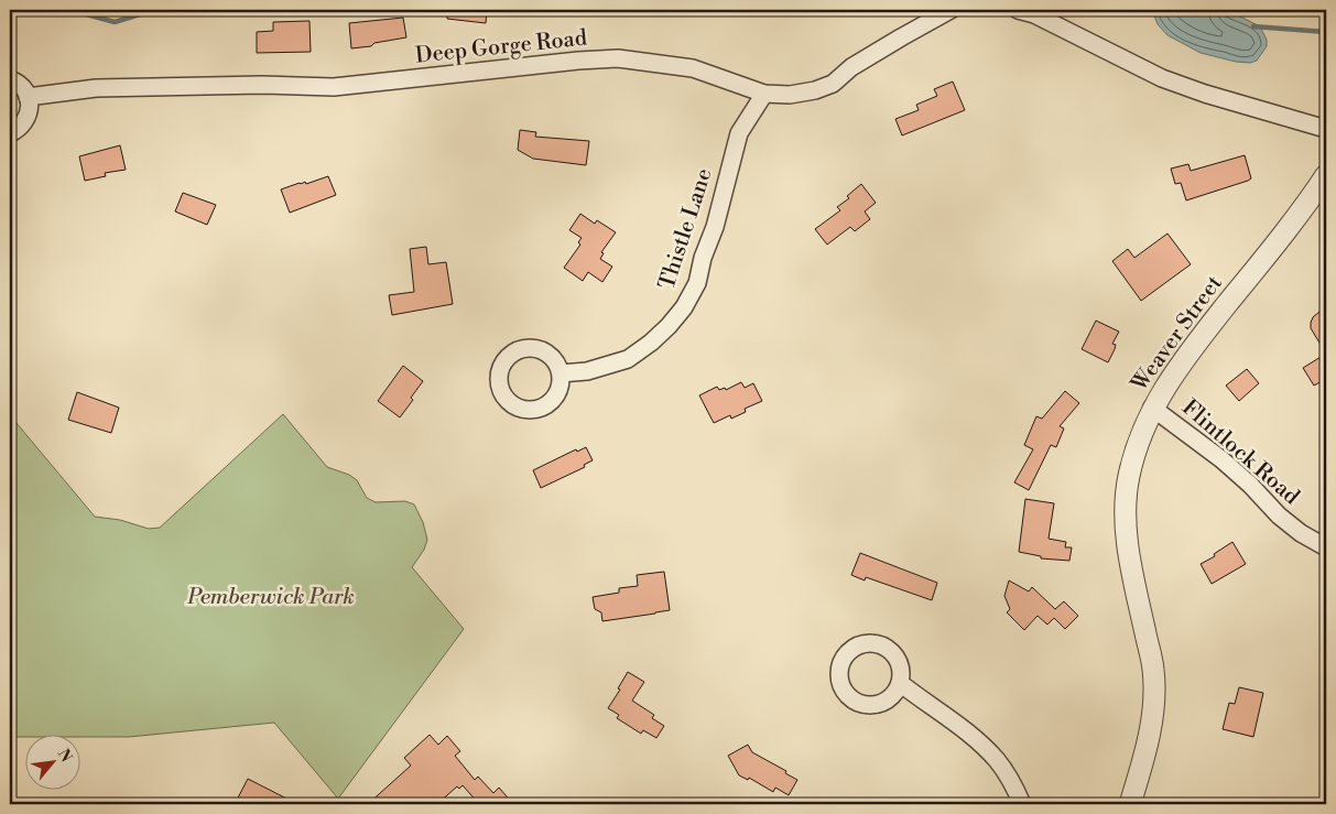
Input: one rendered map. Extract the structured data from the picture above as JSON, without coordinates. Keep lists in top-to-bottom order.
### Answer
{
  "streets": {
    "street": [
      "Deep Gorge Road",
      "Thistle Lane",
      "Weaver Street",
      "Flintlock Road"
    ]
  },
  "crossings": [
    ["Deep Gorge Road", "Thistle Lane"],
    ["Weaver Street", "Flintlock Road"]
  ],
  "parks": ["Pemberwick Park"],
  "north": "top right"
}
